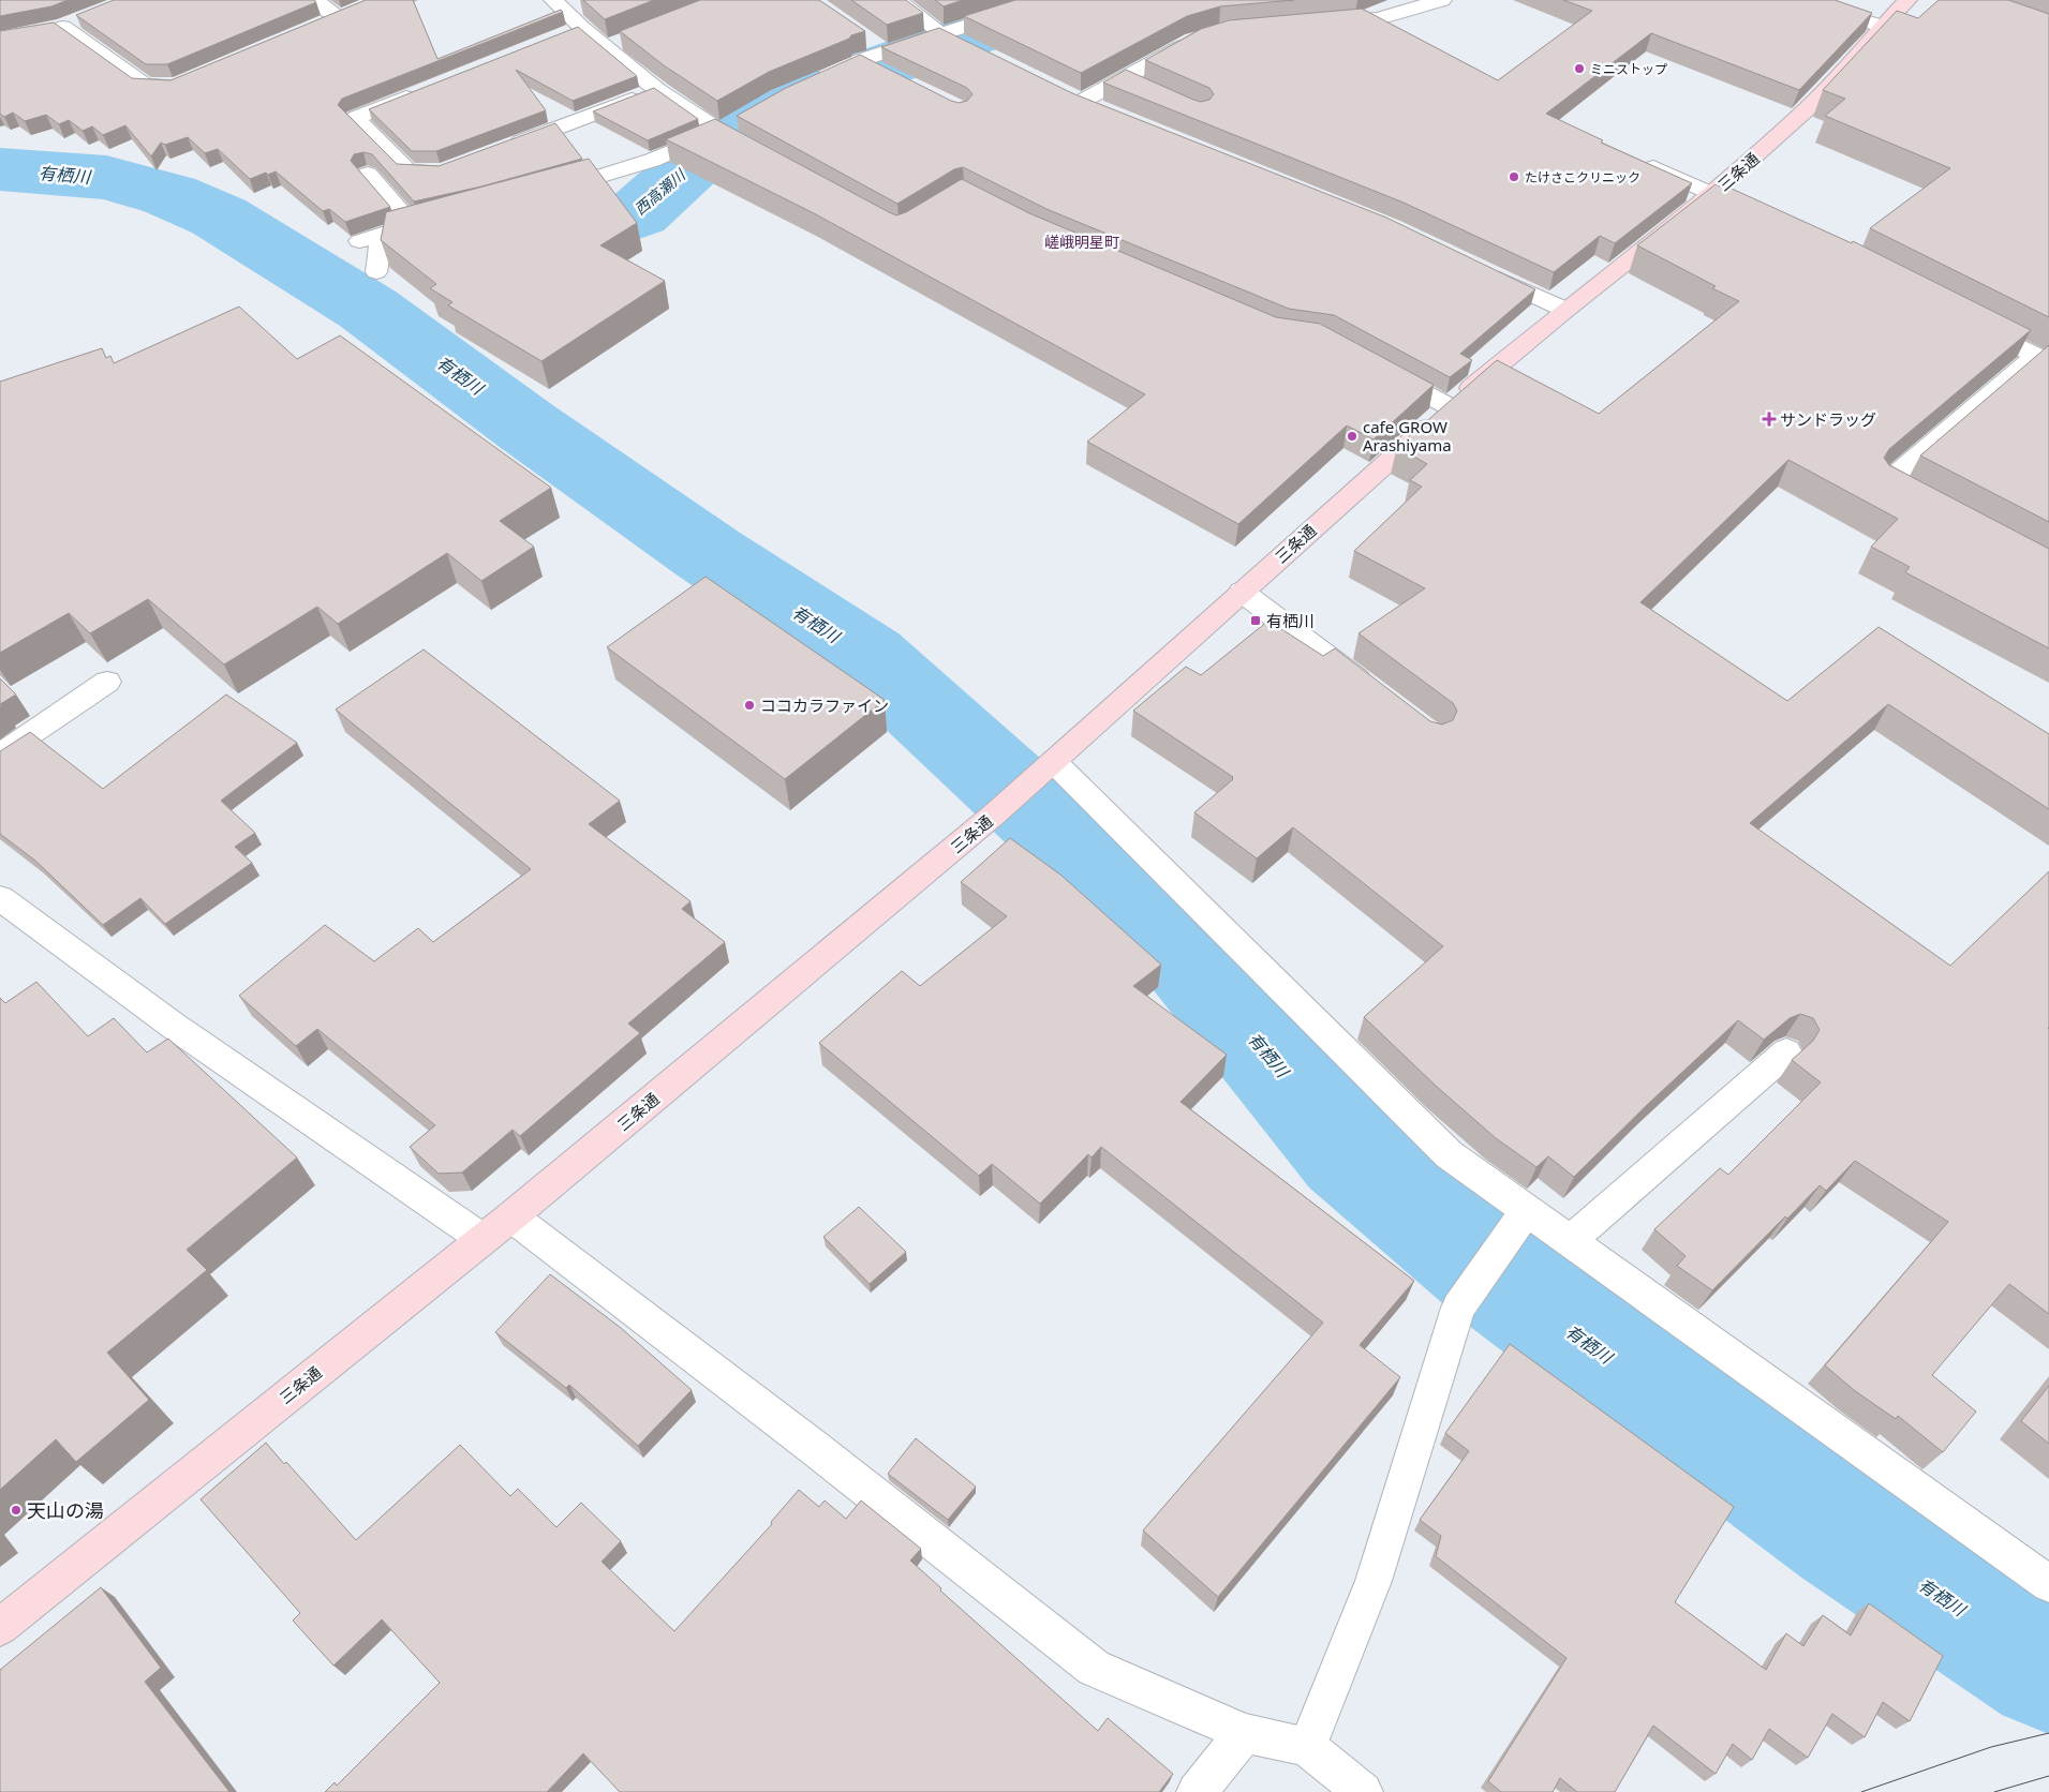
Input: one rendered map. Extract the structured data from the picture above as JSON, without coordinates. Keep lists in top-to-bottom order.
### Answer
{
  "streets": {
    "main road": ["三条通"]
  },
  "districts": ["嵯峨明星町"],
  "water": ["有栖川", "西高瀬川"],
  "places": {
    "other": [
      "ミニストップ",
      "たけさこクリニック",
      "cafe GROW Arashiyama",
      "ココカラファイン",
      "天山の湯"
    ],
    "health": ["サンドラッグ"],
    "transit": ["有栖川"]
  }
}
